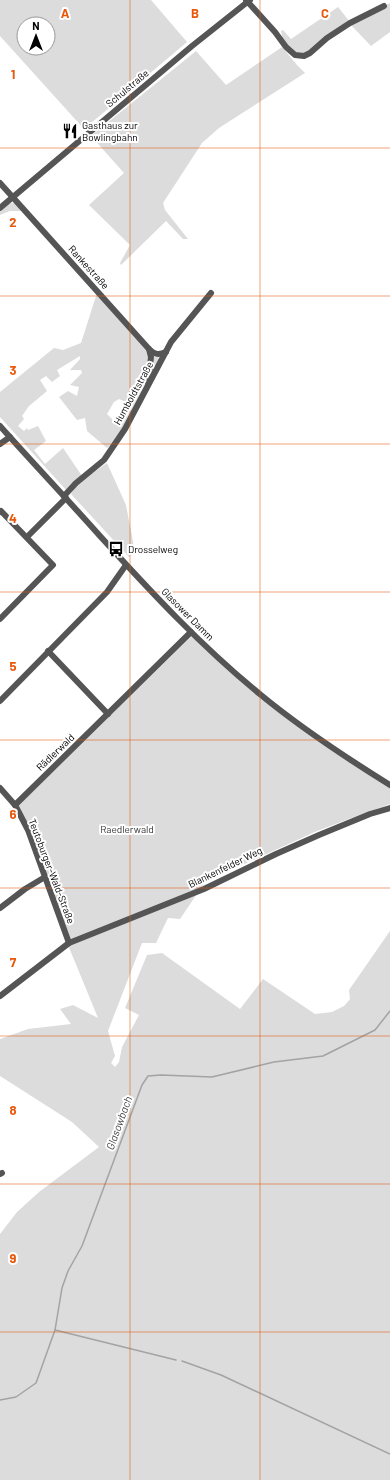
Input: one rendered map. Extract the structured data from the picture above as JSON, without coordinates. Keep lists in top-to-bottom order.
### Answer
{
  "streets": {
    "street": [
      "Schulstraße",
      "Rankestraße",
      "Humboldtstraße",
      "Glasower Damm",
      "Rädlerwald",
      "Blankenfelder Weg",
      "Teutoburger-Wald-Straße"
    ]
  },
  "crossings": [
    ["Schulstraße", "Rankestraße"],
    ["Humboldtstraße", "Glasower Damm"],
    ["Glasower Damm", "Rädlerwald"],
    ["Rädlerwald", "Teutoburger-Wald-Straße"],
    ["Blankenfelder Weg", "Teutoburger-Wald-Straße"]
  ],
  "water": ["Glasowbach"],
  "parks": ["Raedlerwald"],
  "places": {
    "restaurant": ["Gasthaus zur Bowlingbahn"],
    "bus stop": ["Drosselweg"]
  },
  "north": "top",
  "grid": {
    "columns": ["A", "B", "C"],
    "rows": [
      "1",
      "2",
      "3",
      "4",
      "5",
      "6",
      "7",
      "8",
      "9"
    ]
  }
}
